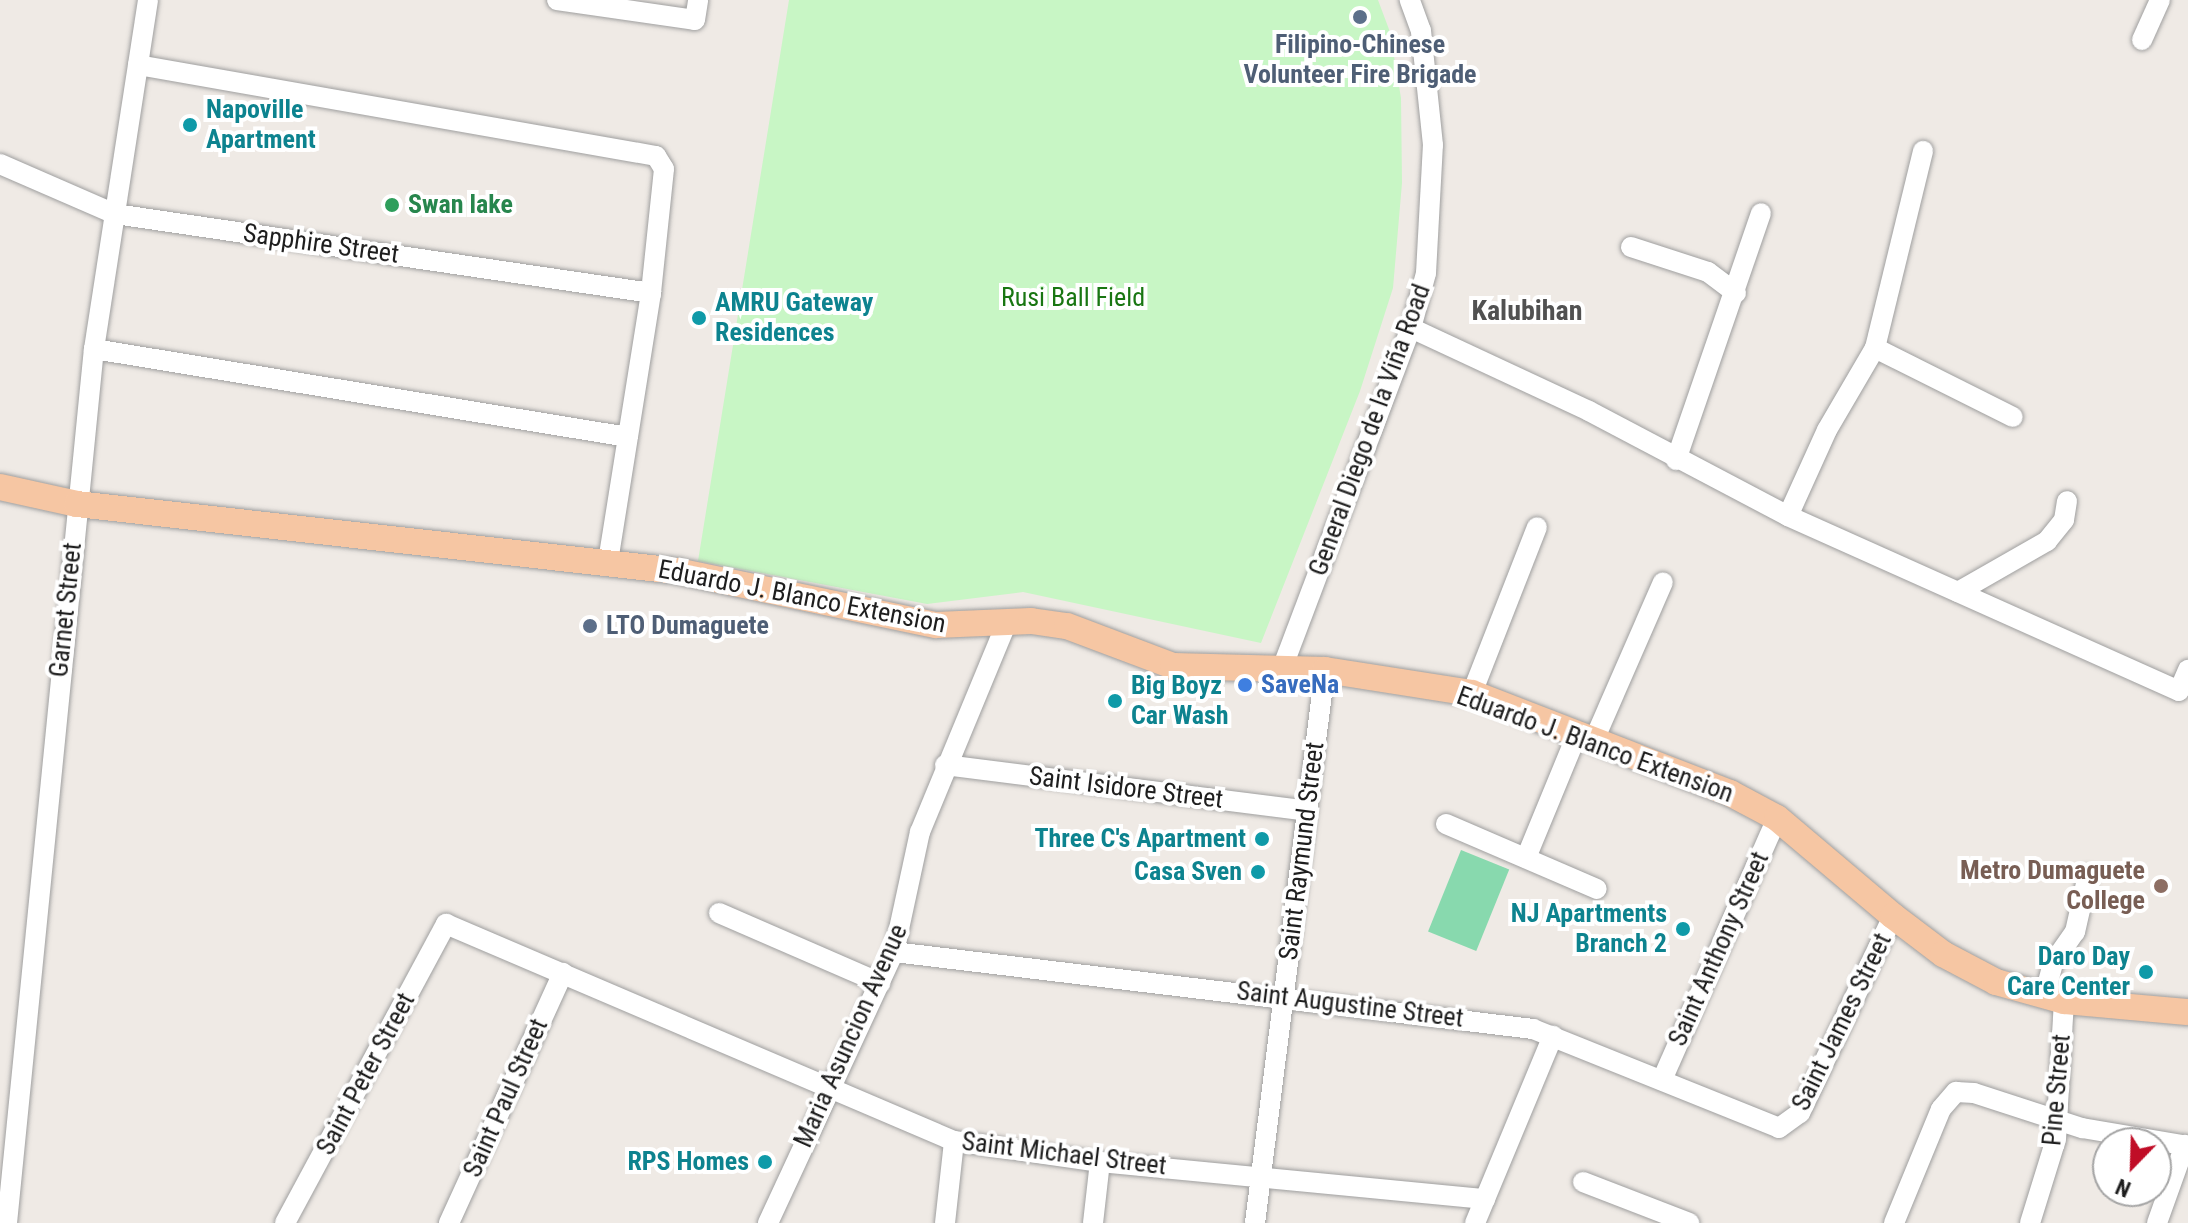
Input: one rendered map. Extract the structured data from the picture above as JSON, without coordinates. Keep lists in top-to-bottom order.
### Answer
{
  "streets": {
    "main road": ["Eduardo J. Blanco Extension"],
    "street": [
      "Sapphire Street",
      "General Diego de la Viña Road",
      "Garnet Street",
      "Saint Isidore Street",
      "Saint Raymund Street",
      "Saint Anthony Street",
      "Saint Augustine Street",
      "Saint James Street",
      "Maria Asuncion Avenue",
      "Saint Peter Street",
      "Pine Street",
      "Saint Paul Street",
      "Saint Michael Street"
    ]
  },
  "crossings": [
    ["Sapphire Street", "Garnet Street"],
    ["General Diego de la Viña Road", "Eduardo J. Blanco Extension"],
    ["Eduardo J. Blanco Extension", "Garnet Street"],
    ["Eduardo J. Blanco Extension", "Saint Raymund Street"],
    ["Eduardo J. Blanco Extension", "Saint Anthony Street"],
    ["Eduardo J. Blanco Extension", "Saint James Street"],
    ["Eduardo J. Blanco Extension", "Maria Asuncion Avenue"],
    ["Eduardo J. Blanco Extension", "Pine Street"],
    ["Saint Isidore Street", "Saint Raymund Street"],
    ["Saint Isidore Street", "Maria Asuncion Avenue"],
    ["Saint Raymund Street", "Saint Augustine Street"],
    ["Saint Raymund Street", "Saint Michael Street"],
    ["Saint Anthony Street", "Saint Augustine Street"],
    ["Saint Augustine Street", "Saint James Street"],
    ["Saint Augustine Street", "Maria Asuncion Avenue"],
    ["Maria Asuncion Avenue", "Saint Michael Street"],
    ["Saint Peter Street", "Saint Michael Street"],
    ["Saint Paul Street", "Saint Michael Street"]
  ],
  "districts": ["Kalubihan"],
  "parks": ["Rusi Ball Field"],
  "places": [
    "Filipino-Chinese Volunteer Fire Brigade",
    "Napoville Apartment",
    "Swan lake",
    "AMRU Gateway Residences",
    "LTO Dumaguete",
    "SaveNa",
    "Big Boyz Car Wash",
    "Three C's Apartment",
    "Casa Sven",
    "Metro Dumaguete College",
    "NJ Apartments Branch 2",
    "Daro Day Care Center",
    "RPS Homes"
  ],
  "north": "bottom left"
}
